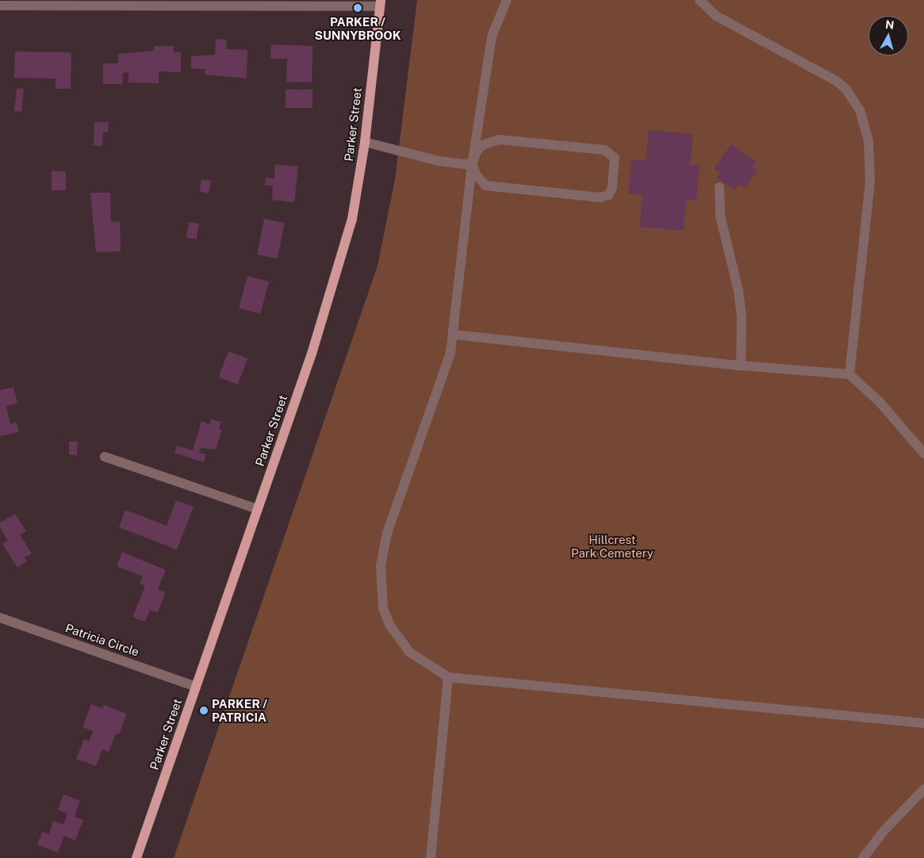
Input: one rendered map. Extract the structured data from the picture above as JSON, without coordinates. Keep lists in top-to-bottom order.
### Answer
{
  "streets": {
    "main road": ["Parker Street"],
    "street": ["Patricia Circle"]
  },
  "crossings": [
    ["Parker Street", "Patricia Circle"]
  ],
  "parks": ["Hillcrest Park Cemetery"],
  "places": ["PARKER / SUNNYBROOK", "PARKER / PATRICIA"],
  "north": "top"
}
